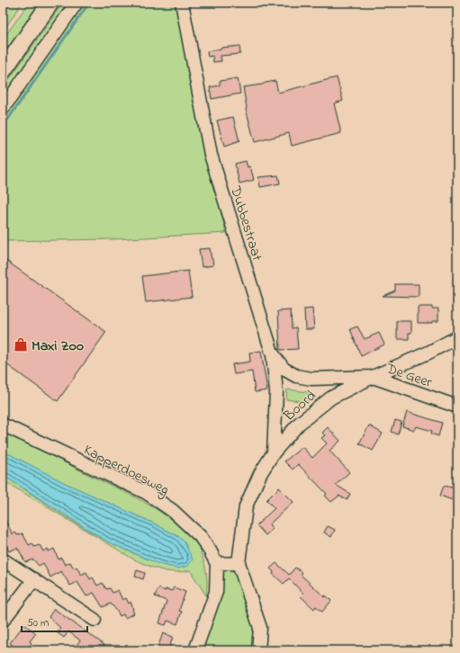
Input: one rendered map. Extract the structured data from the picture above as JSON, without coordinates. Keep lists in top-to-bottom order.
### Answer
{
  "streets": {
    "street": [
      "Dubbestraat",
      "De Geer",
      "Boord",
      "Kapperdoesweg"
    ]
  },
  "crossings": [
    ["Dubbestraat", "Boord"],
    ["De Geer", "Boord"]
  ],
  "places": {
    "shop": ["Maxi Zoo"]
  },
  "scale_bar": "50 m"
}
